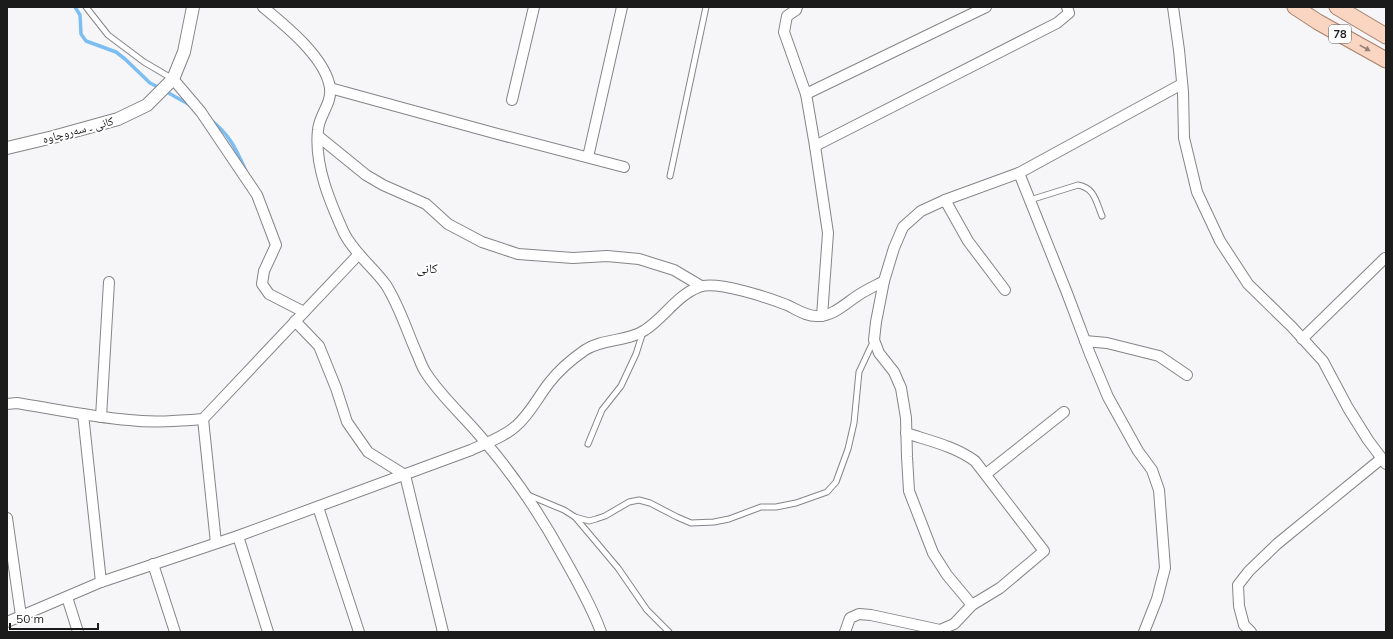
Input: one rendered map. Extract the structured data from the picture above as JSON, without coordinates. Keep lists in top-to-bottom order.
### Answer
{
  "streets": {
    "main road": ["78"],
    "street": ["کانی ـ سەروچاوە"]
  },
  "districts": ["کانی"],
  "scale_bar": "50 m"
}
